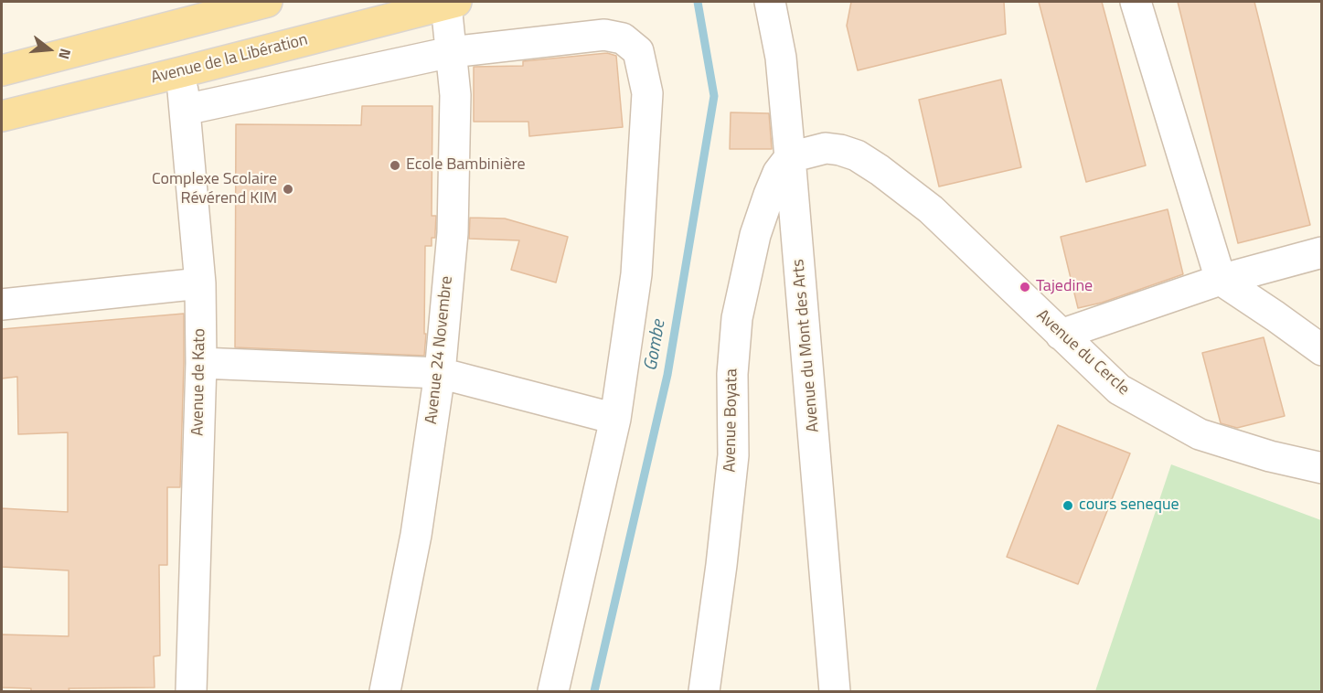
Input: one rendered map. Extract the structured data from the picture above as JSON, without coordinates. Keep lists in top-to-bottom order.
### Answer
{
  "streets": {
    "main road": ["Avenue de la Libération"],
    "street": [
      "Avenue du Mont des Arts",
      "Avenue 24 Novembre",
      "Avenue du Cercle",
      "Avenue de Kato",
      "Avenue Boyata"
    ]
  },
  "crossings": [
    ["Avenue de la Libération", "Avenue 24 Novembre"],
    ["Avenue de la Libération", "Avenue de Kato"],
    ["Avenue du Mont des Arts", "Avenue du Cercle"],
    ["Avenue du Mont des Arts", "Avenue Boyata"],
    ["Avenue du Cercle", "Avenue Boyata"]
  ],
  "water": ["Gombe"],
  "places": [
    "Ecole Bambinière",
    "Complexe Scolaire Révérend KIM",
    "Tajedine",
    "cours seneque"
  ],
  "north": "right"
}
